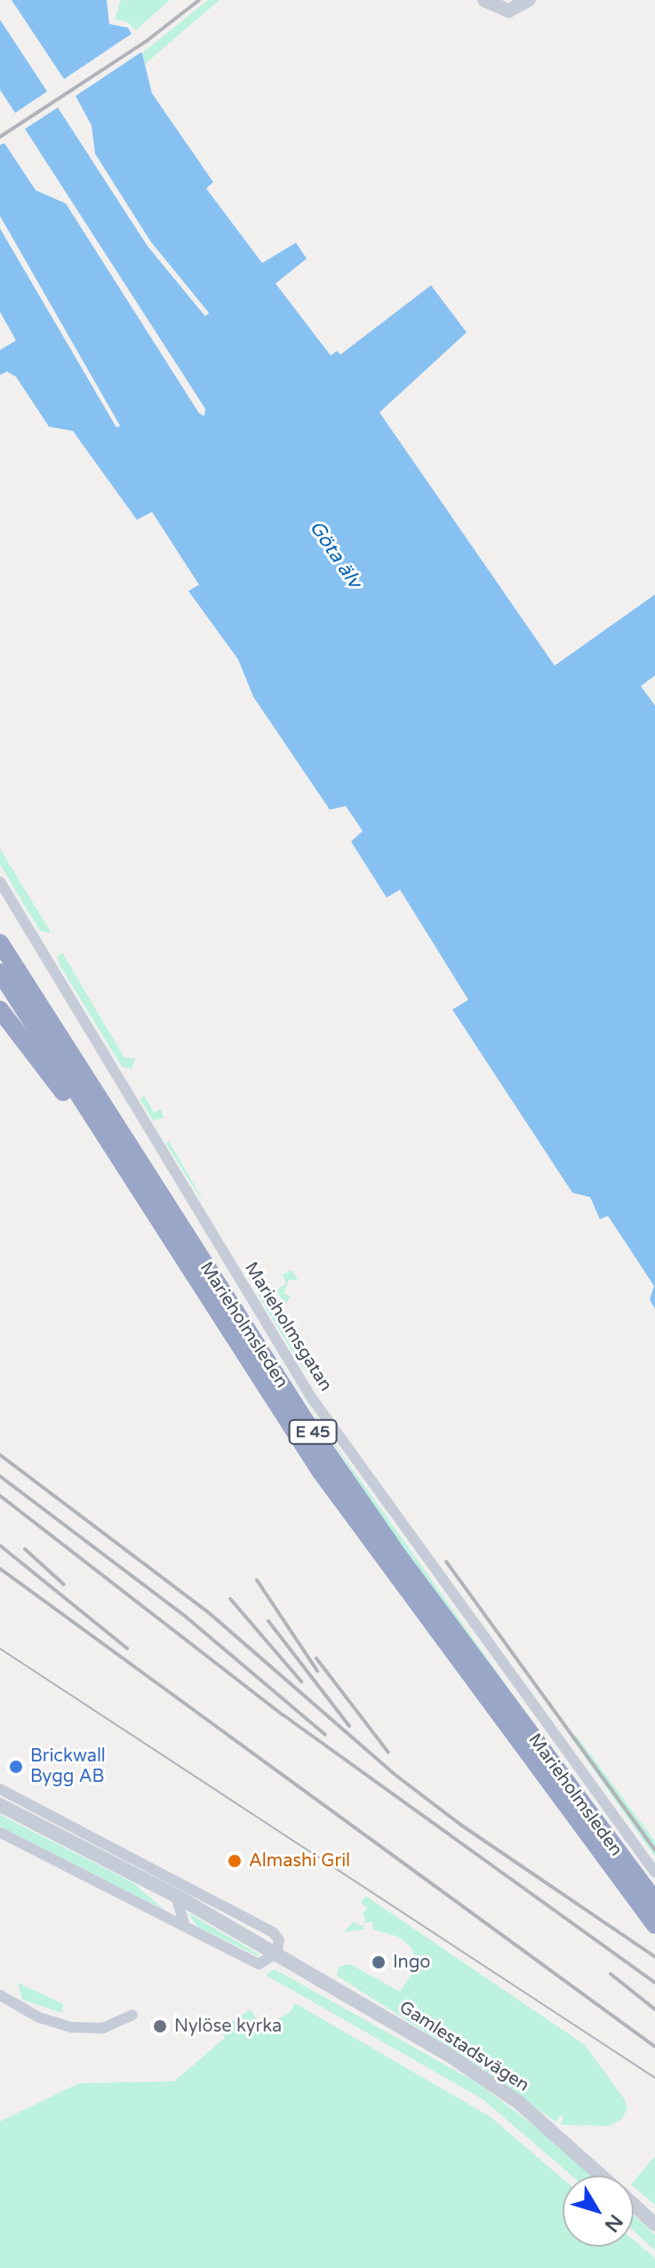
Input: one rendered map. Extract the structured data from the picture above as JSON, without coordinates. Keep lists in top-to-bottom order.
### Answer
{
  "streets": {
    "highway": ["Marieholmsleden", "E 45"],
    "street": ["Marieholmsgatan", "Gamlestadsvägen"]
  },
  "water": ["Göta älv"],
  "places": [
    "Brickwall Bygg AB",
    "Almashi Gril",
    "Ingo",
    "Nylöse kyrka"
  ],
  "north": "bottom right"
}
